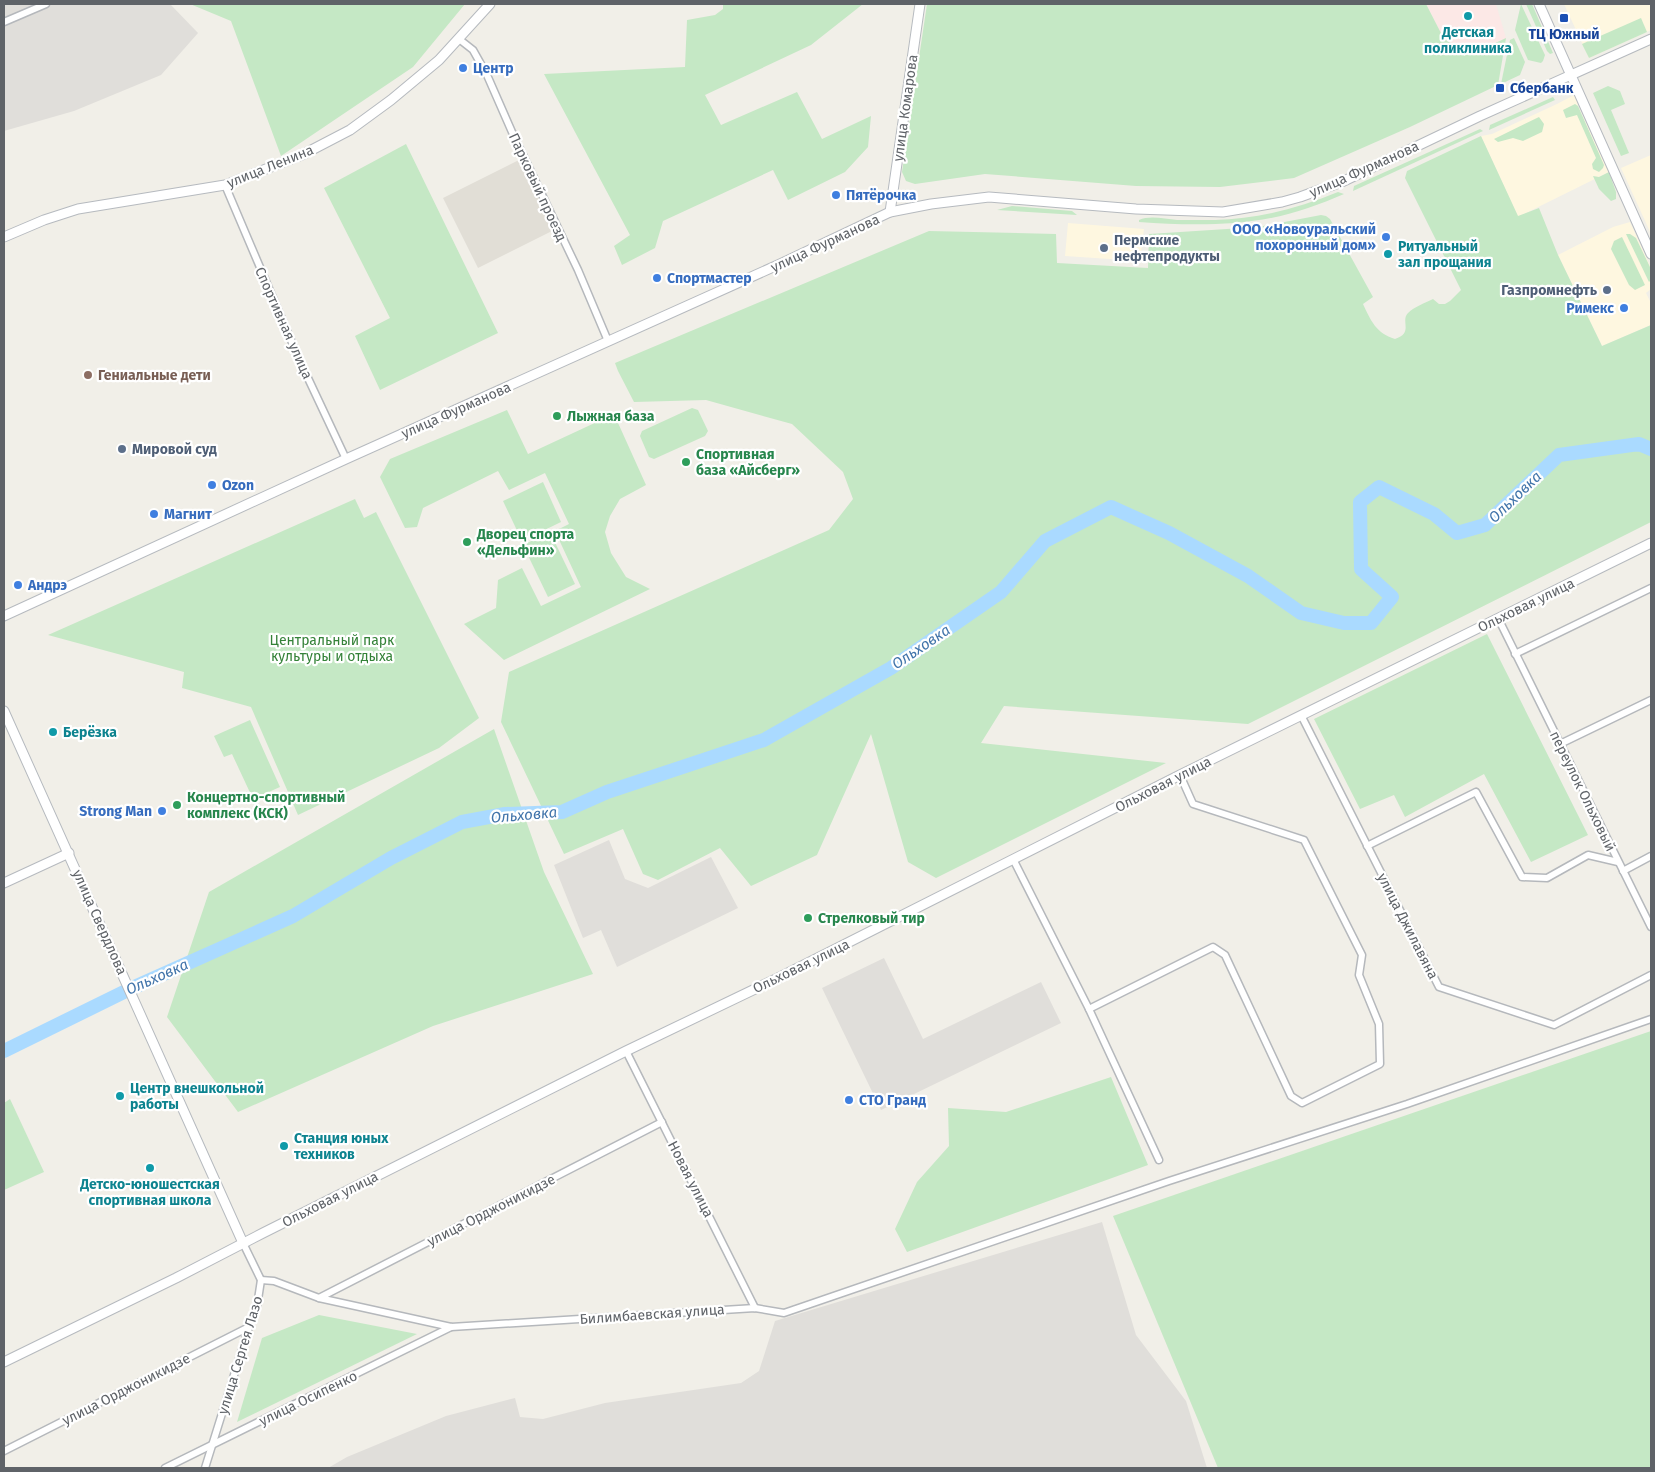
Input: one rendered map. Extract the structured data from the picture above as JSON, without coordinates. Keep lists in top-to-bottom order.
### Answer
{
  "streets": {
    "main road": [
      "улица Комарова",
      "улица Ленина",
      "улица Фурманова",
      "Ольховая улица",
      "улица Свердлова"
    ],
    "street": [
      "Парковый проезд",
      "Спортивная улица",
      "переулок Ольховый",
      "улица Джилавяна",
      "Новая улица",
      "улица Орджоникидзе",
      "Билимбаевская улица",
      "улица Сергея Лазо",
      "улица Осипенко"
    ]
  },
  "crossings": [
    ["улица Комарова", "улица Фурманова"],
    ["улица Ленина", "Парковый проезд"],
    ["улица Ленина", "Спортивная улица"],
    ["улица Фурманова", "Парковый проезд"],
    ["улица Фурманова", "Спортивная улица"],
    ["Ольховая улица", "переулок Ольховый"],
    ["Ольховая улица", "улица Свердлова"],
    ["Ольховая улица", "улица Джилавяна"],
    ["Ольховая улица", "Новая улица"],
    ["Ольховая улица", "улица Сергея Лазо"],
    ["улица Свердлова", "улица Сергея Лазо"],
    ["Новая улица", "улица Орджоникидзе"],
    ["Новая улица", "Билимбаевская улица"],
    ["улица Орджоникидзе", "Билимбаевская улица"],
    ["улица Орджоникидзе", "улица Сергея Лазо"],
    ["Билимбаевская улица", "улица Сергея Лазо"],
    ["Билимбаевская улица", "улица Осипенко"],
    ["улица Сергея Лазо", "улица Осипенко"]
  ],
  "water": ["Ольховка"],
  "parks": ["Центральный парк культуры и отдыха"],
  "places": {
    "other": [
      "Детская поликлиника",
      "Центр",
      "Пятёрочка",
      "ООО «Новоуральский похоронный дом»",
      "Пермские нефтепродукты",
      "Ритуальный зал прощания",
      "Спортмастер",
      "Газпромнефть",
      "Римекс",
      "Гениальные дети",
      "Лыжная база",
      "Мировой суд",
      "Спортивная база «Айсберг»",
      "Ozon",
      "Магнит",
      "Дворец спорта «Дельфин»",
      "Андрэ",
      "Берёзка",
      "Концертно-спортивный комплекс (КСК)",
      "Strong Man",
      "Стрелковый тир",
      "Центр внешкольной работы",
      "СТО Гранд",
      "Станция юных техников",
      "Детско-юношестская спортивная школа"
    ],
    "transit": ["ТЦ Южный", "Сбербанк"]
  }
}
